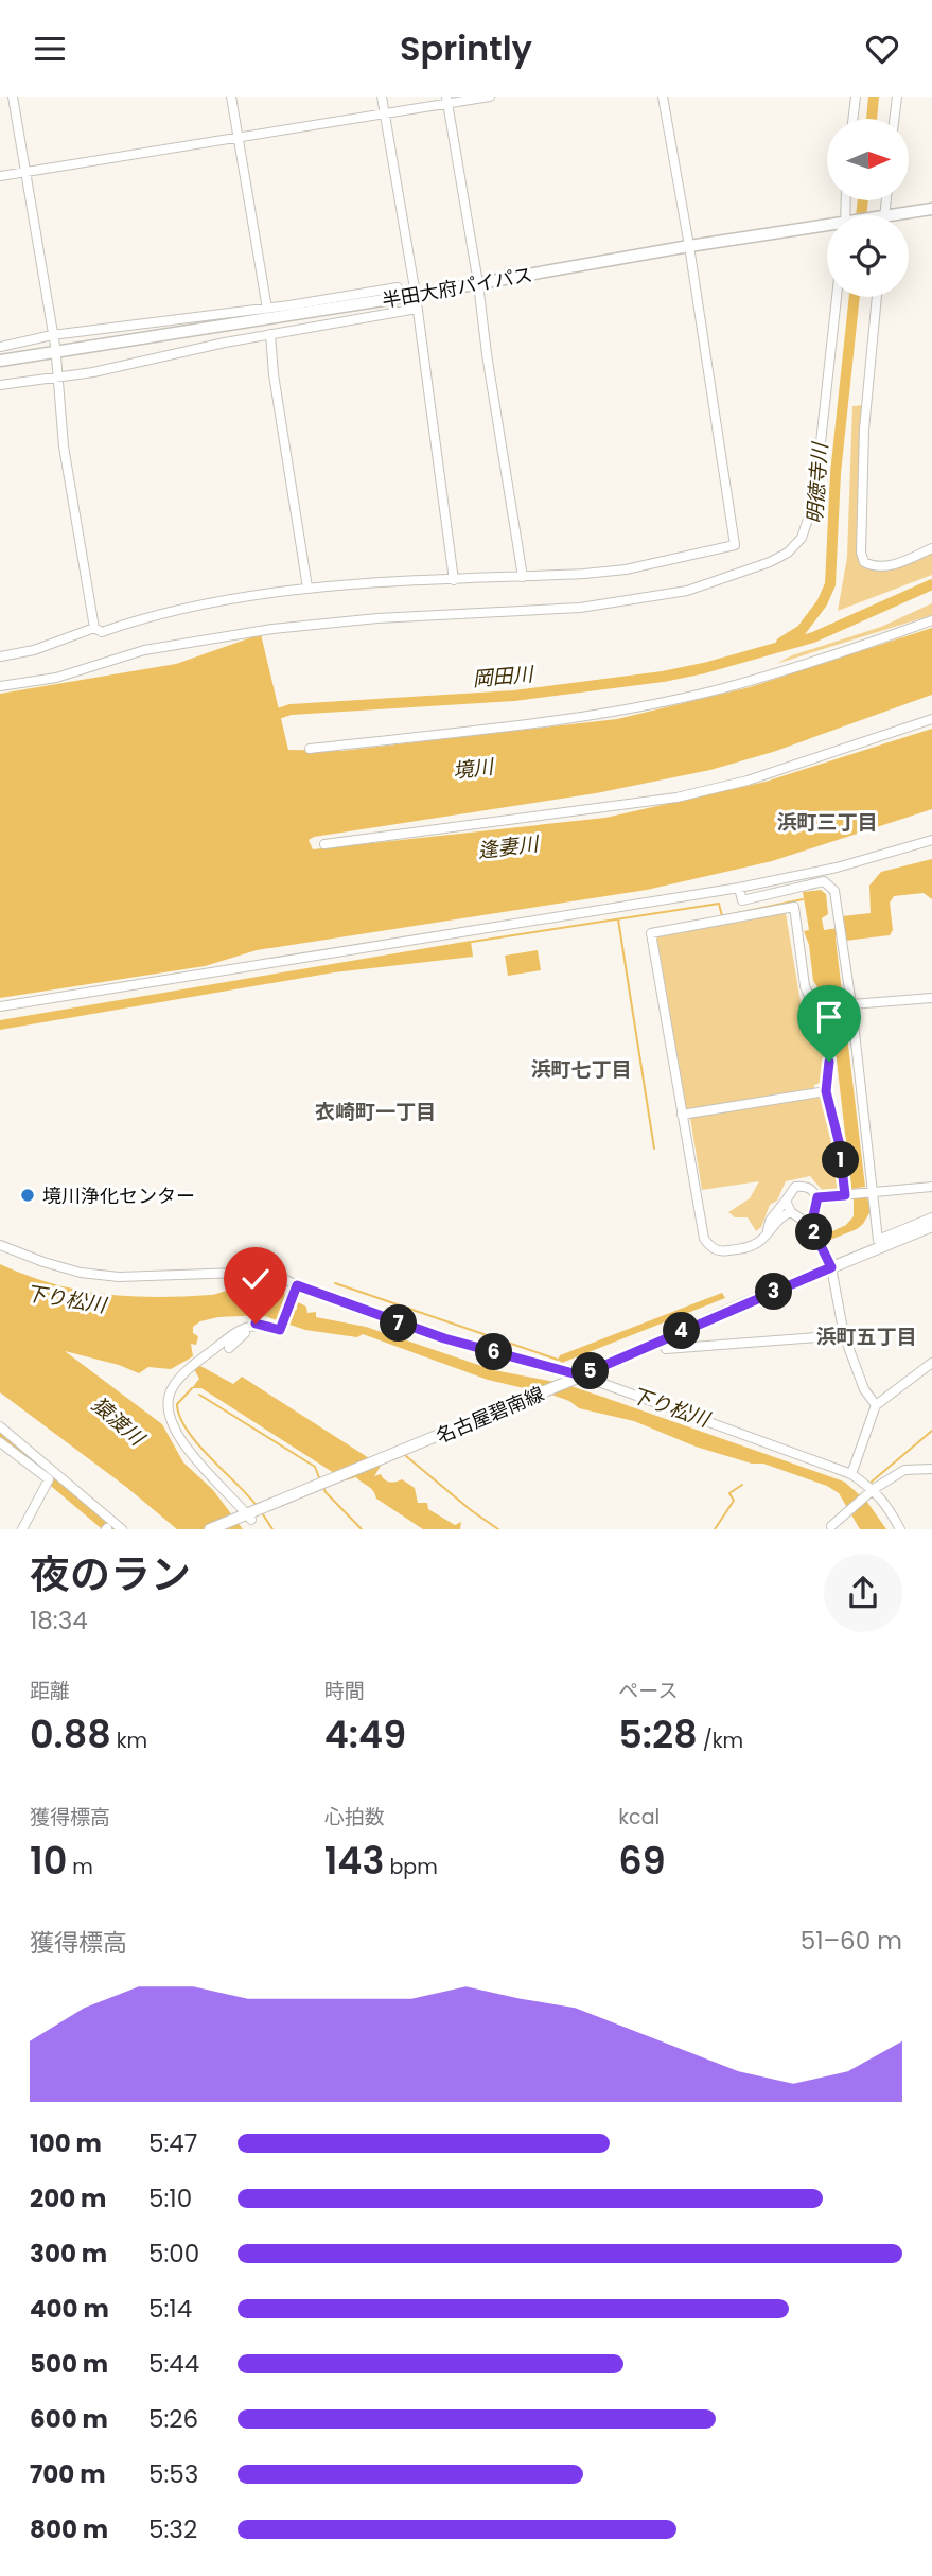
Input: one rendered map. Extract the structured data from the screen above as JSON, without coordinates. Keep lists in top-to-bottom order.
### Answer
{
  "streets": {
    "highway": ["半田大府パイパス"],
    "main road": ["名古屋碧南線"]
  },
  "districts": [
    "浜町三丁目",
    "浜町七丁目",
    "衣崎町一丁目",
    "浜町五丁目"
  ],
  "water": [
    "明徳寺川",
    "岡田川",
    "境川",
    "逢妻川",
    "下り松川",
    "猿渡川"
  ],
  "places": ["境川浄化センター"],
  "north": "right",
  "page": {
    "header": "Sprintly",
    "pins": [
      "1",
      "2",
      "3",
      "7",
      "4",
      "6",
      "5"
    ],
    "heading": ["夜のラン", "18:34"],
    "stats": [
      ["距離", "0.88 km"],
      ["時間", "4:49"],
      ["ペース", "5:28 /km"],
      ["獲得標高", "10 m"],
      ["心拍数", "143 bpm"],
      ["kcal", "69"]
    ],
    "chart": ["獲得標高", "51–60 m"],
    "list": [
      {
        "name": "100 m",
        "note": "5:47"
      },
      {
        "name": "200 m",
        "note": "5:10"
      },
      {
        "name": "300 m",
        "note": "5:00"
      },
      {
        "name": "400 m",
        "note": "5:14"
      },
      {
        "name": "500 m",
        "note": "5:44"
      },
      {
        "name": "600 m",
        "note": "5:26"
      },
      {
        "name": "700 m",
        "note": "5:53"
      },
      {
        "name": "800 m",
        "note": "5:32"
      }
    ]
  }
}
